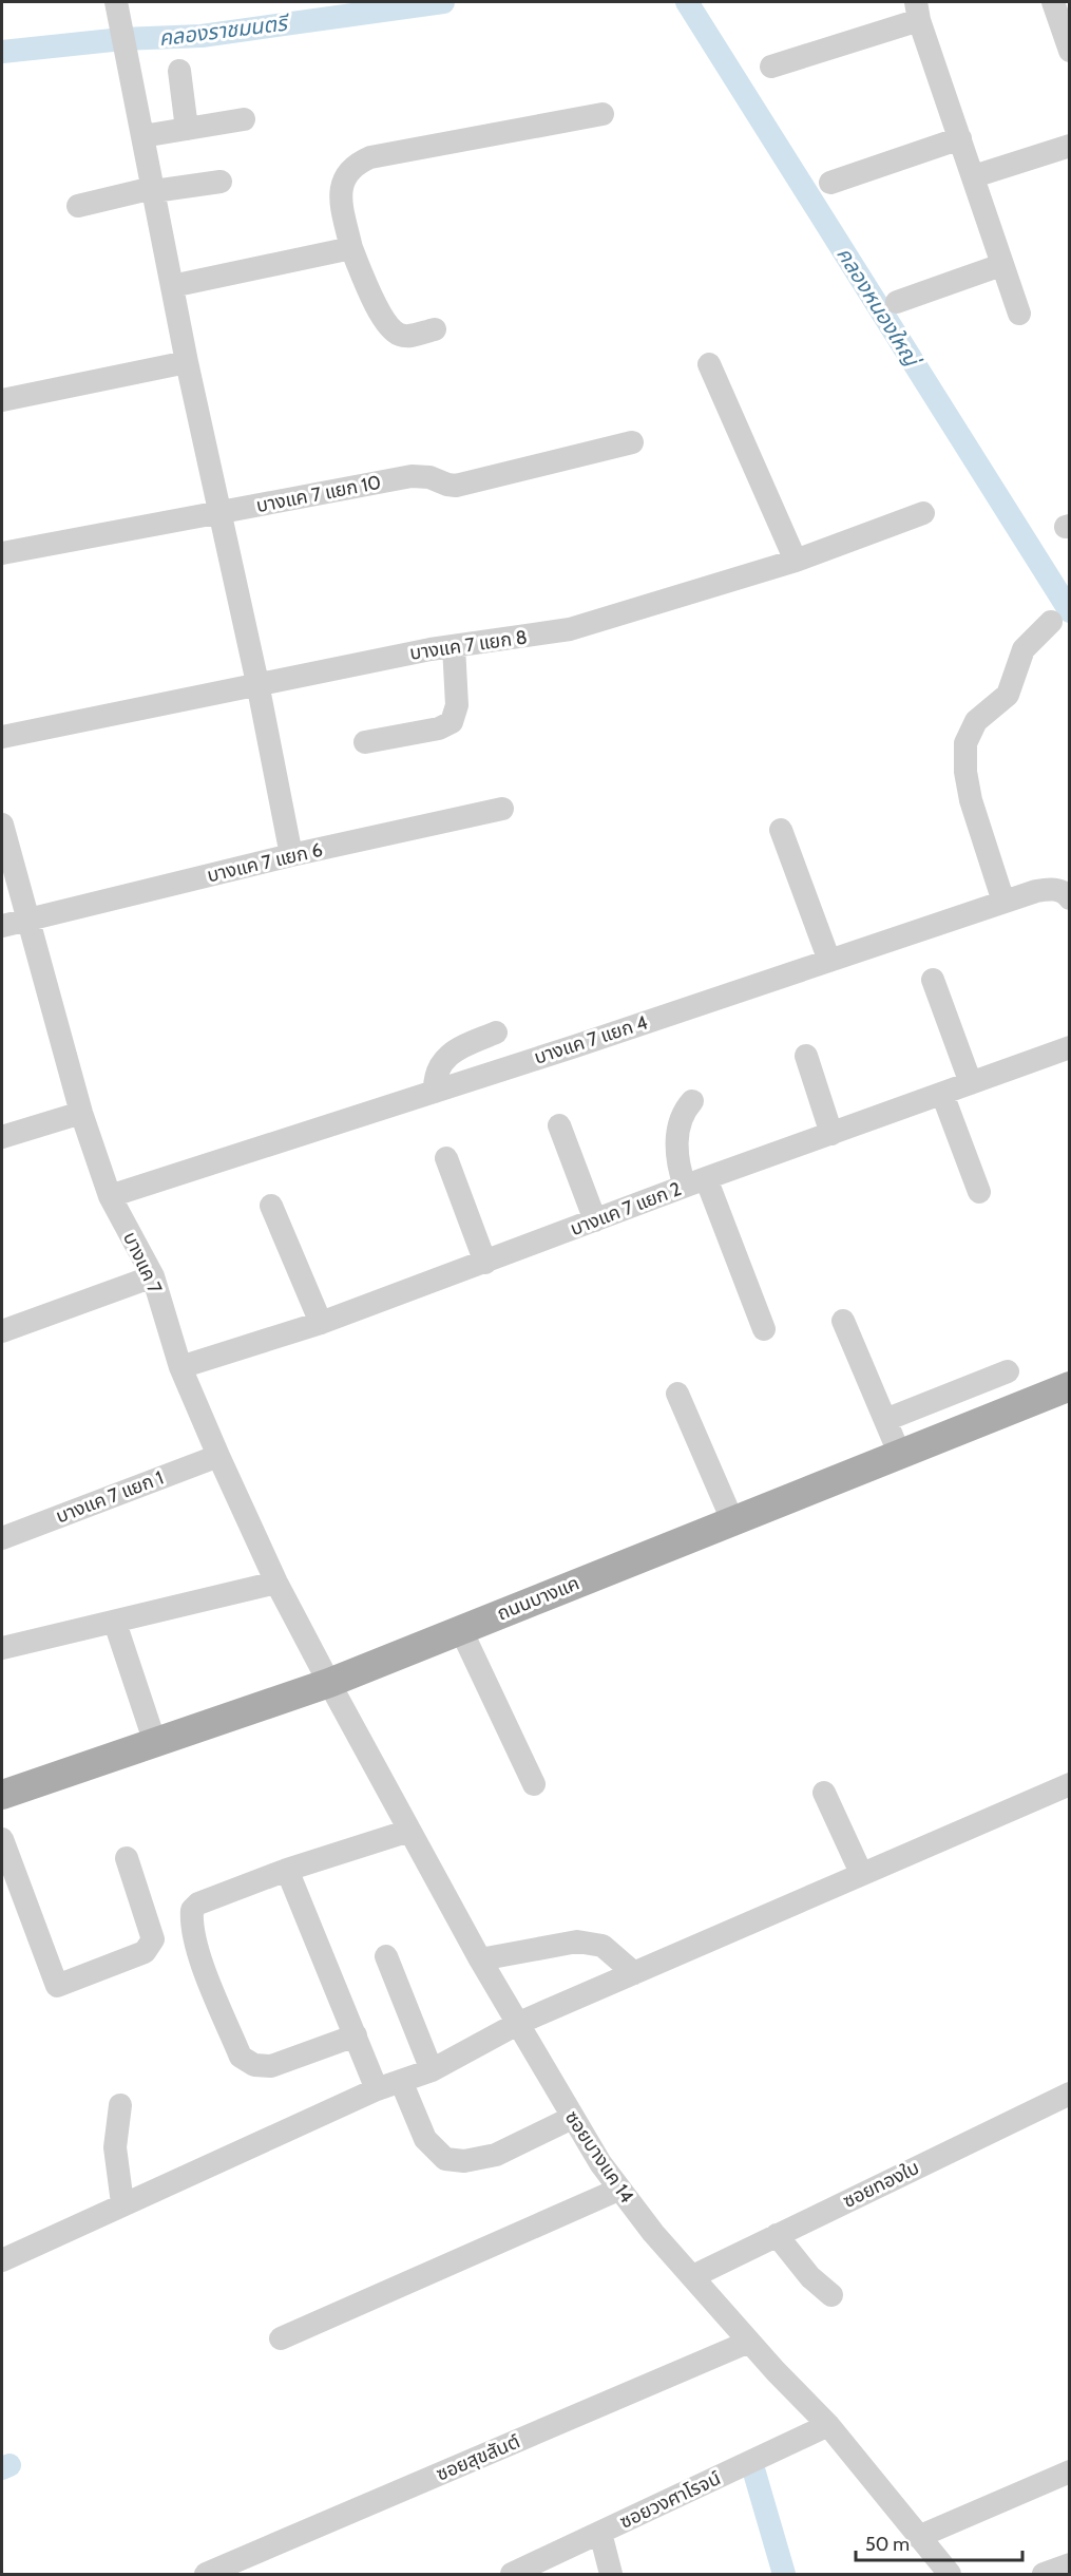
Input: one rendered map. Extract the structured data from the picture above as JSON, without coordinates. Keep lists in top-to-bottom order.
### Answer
{
  "streets": {
    "main road": ["ถนนบางแค"],
    "street": [
      "บางแค 7 แยก 10",
      "บางแค 7 แยก 8",
      "บางแค 7 แยก 6",
      "บางแค 7 แยก 4",
      "บางแค 7 แยก 2",
      "บางแค 7",
      "บางแค 7 แยก 1",
      "ซอยบางแค 14",
      "ซอยทองใบ",
      "ซอยสุขสันต์",
      "ซอยวงศาโรจน์"
    ]
  },
  "crossings": [
    ["บางแค 7 แยก 6", "บางแค 7"],
    ["บางแค 7 แยก 4", "บางแค 7"],
    ["บางแค 7 แยก 2", "บางแค 7"],
    ["บางแค 7", "บางแค 7 แยก 1"],
    ["บางแค 7", "ถนนบางแค"],
    ["บางแค 7", "ซอยบางแค 14"],
    ["ถนนบางแค", "ซอยบางแค 14"],
    ["ซอยบางแค 14", "ซอยทองใบ"],
    ["ซอยบางแค 14", "ซอยสุขสันต์"],
    ["ซอยบางแค 14", "ซอยวงศาโรจน์"]
  ],
  "water": ["คลองราชมนตรี", "คลองหนองใหญ่"],
  "scale_bar": "50 m"
}
